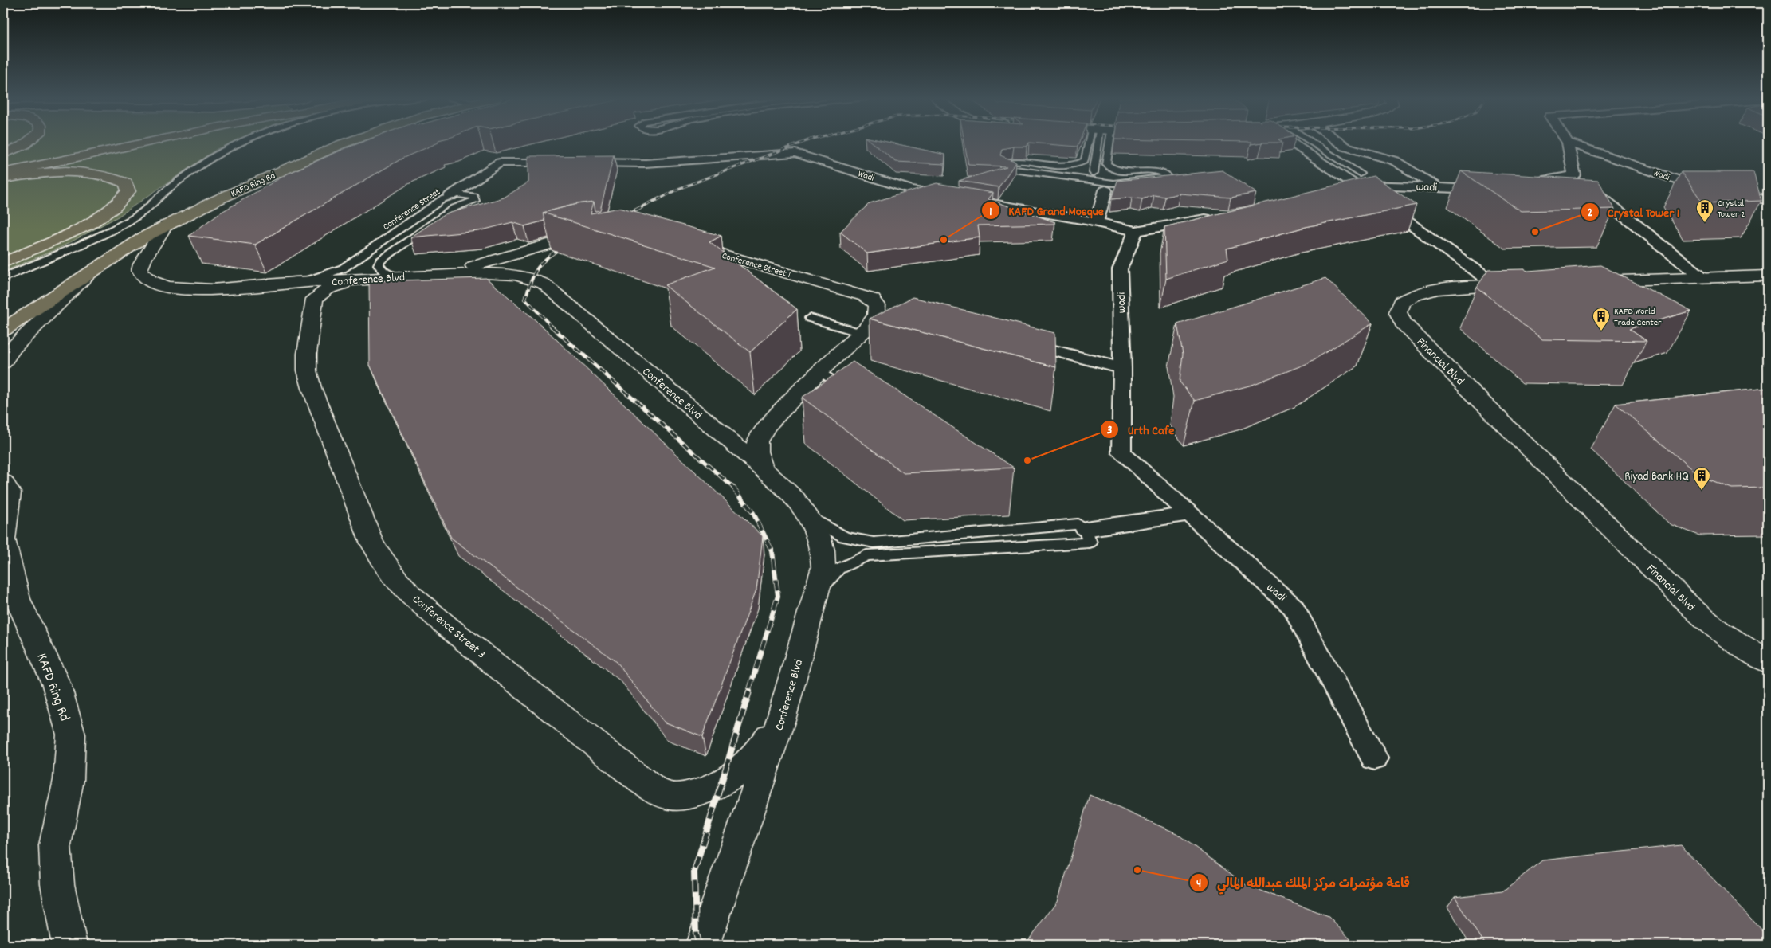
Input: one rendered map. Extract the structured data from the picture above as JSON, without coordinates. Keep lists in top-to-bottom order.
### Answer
{
  "streets": {
    "main road": ["KAFD Ring Rd"],
    "street": [
      "Wadi",
      "wadi",
      "Conference Street 1",
      "Conference Blvd",
      "Financial Blvd",
      "Conference Street 3"
    ],
    "lane": ["Conference Street"]
  },
  "crossings": [
    ["Wadi", "Conference Street"],
    ["KAFD Ring Rd", "Conference Blvd"],
    ["Conference Street", "Conference Blvd"],
    ["Conference Street 1", "Conference Blvd"],
    ["Conference Blvd", "Conference Street 3"]
  ],
  "places": {
    "building": ["Crystal Tower 2", "KAFD World Trade Center", "Riyad Bank HQ"],
    "other": [
      "Crystal Tower 1",
      "KAFD Grand Mosque",
      "Urth Cafe",
      "قاعة مؤتمرات مركز الملك عبدالله المالي"
    ]
  }
}
